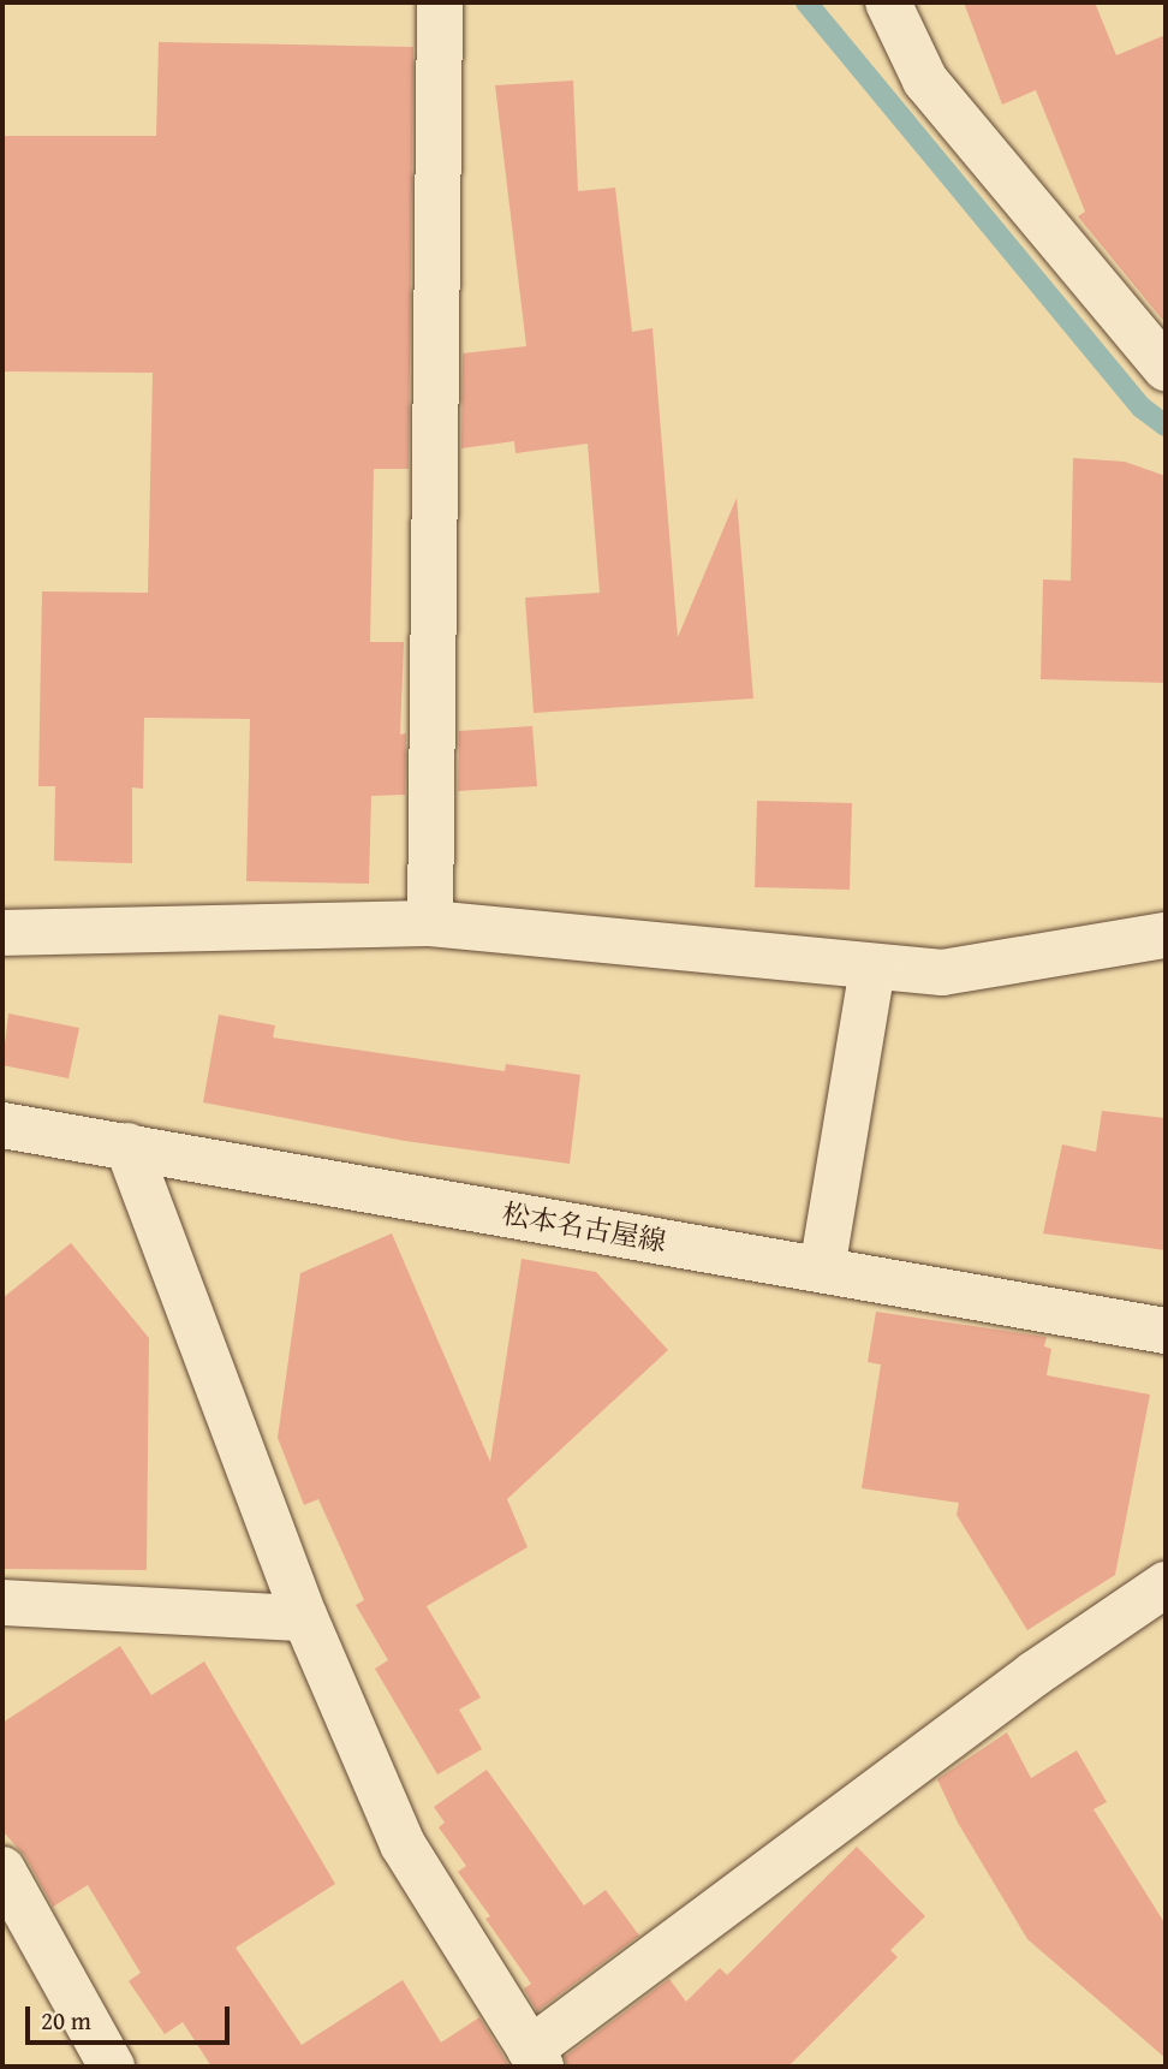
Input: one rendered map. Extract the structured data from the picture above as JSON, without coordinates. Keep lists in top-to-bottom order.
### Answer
{
  "streets": {
    "street": ["松本名古屋線"]
  },
  "scale_bar": "20 m"
}
